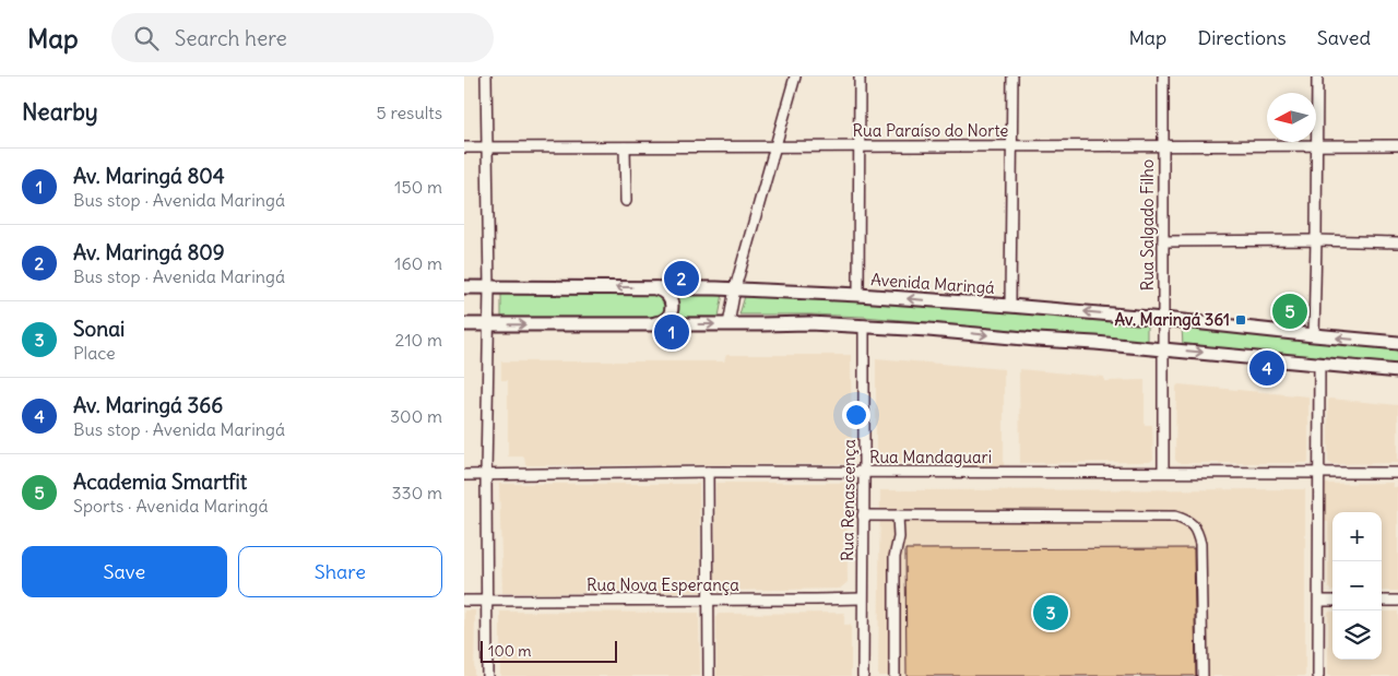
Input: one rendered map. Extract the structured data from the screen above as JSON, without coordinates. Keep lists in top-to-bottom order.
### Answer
{
  "streets": {
    "main road": ["Avenida Maringá"],
    "street": [
      "Rua Paraíso do Norte",
      "Rua Salgado Filho",
      "Rua Mandaguari",
      "Rua Renascença",
      "Rua Nova Esperança"
    ]
  },
  "crossings": [
    ["Rua Paraíso do Norte", "Rua Salgado Filho"],
    ["Rua Salgado Filho", "Avenida Maringá"],
    ["Rua Salgado Filho", "Rua Mandaguari"],
    ["Rua Mandaguari", "Rua Renascença"],
    ["Rua Renascença", "Rua Nova Esperança"]
  ],
  "places": {
    "transit": ["Av. Maringá 361"]
  },
  "scale_bar": "100 m",
  "north": "left",
  "page": {
    "header": "Map",
    "search": "Search here",
    "nav": ["Map", "Directions", "Saved"],
    "heading": ["Nearby", "5 results"],
    "list": [
      {
        "mark": "1",
        "name": "Av. Maringá 804",
        "note": "Bus stop · Avenida Maringá",
        "value": "150 m"
      },
      {
        "mark": "2",
        "name": "Av. Maringá 809",
        "note": "Bus stop · Avenida Maringá",
        "value": "160 m"
      },
      {
        "mark": "3",
        "name": "Sonai",
        "note": "Place",
        "value": "210 m"
      },
      {
        "mark": "4",
        "name": "Av. Maringá 366",
        "note": "Bus stop · Avenida Maringá",
        "value": "300 m"
      },
      {
        "mark": "5",
        "name": "Academia Smartfit",
        "note": "Sports · Avenida Maringá",
        "value": "330 m"
      }
    ],
    "pins": [
      "2",
      "5",
      "1",
      "4",
      "3"
    ],
    "map_buttons": ["+", "−"],
    "buttons": ["Save", "Share"],
    "scale": "100 m"
  }
}
